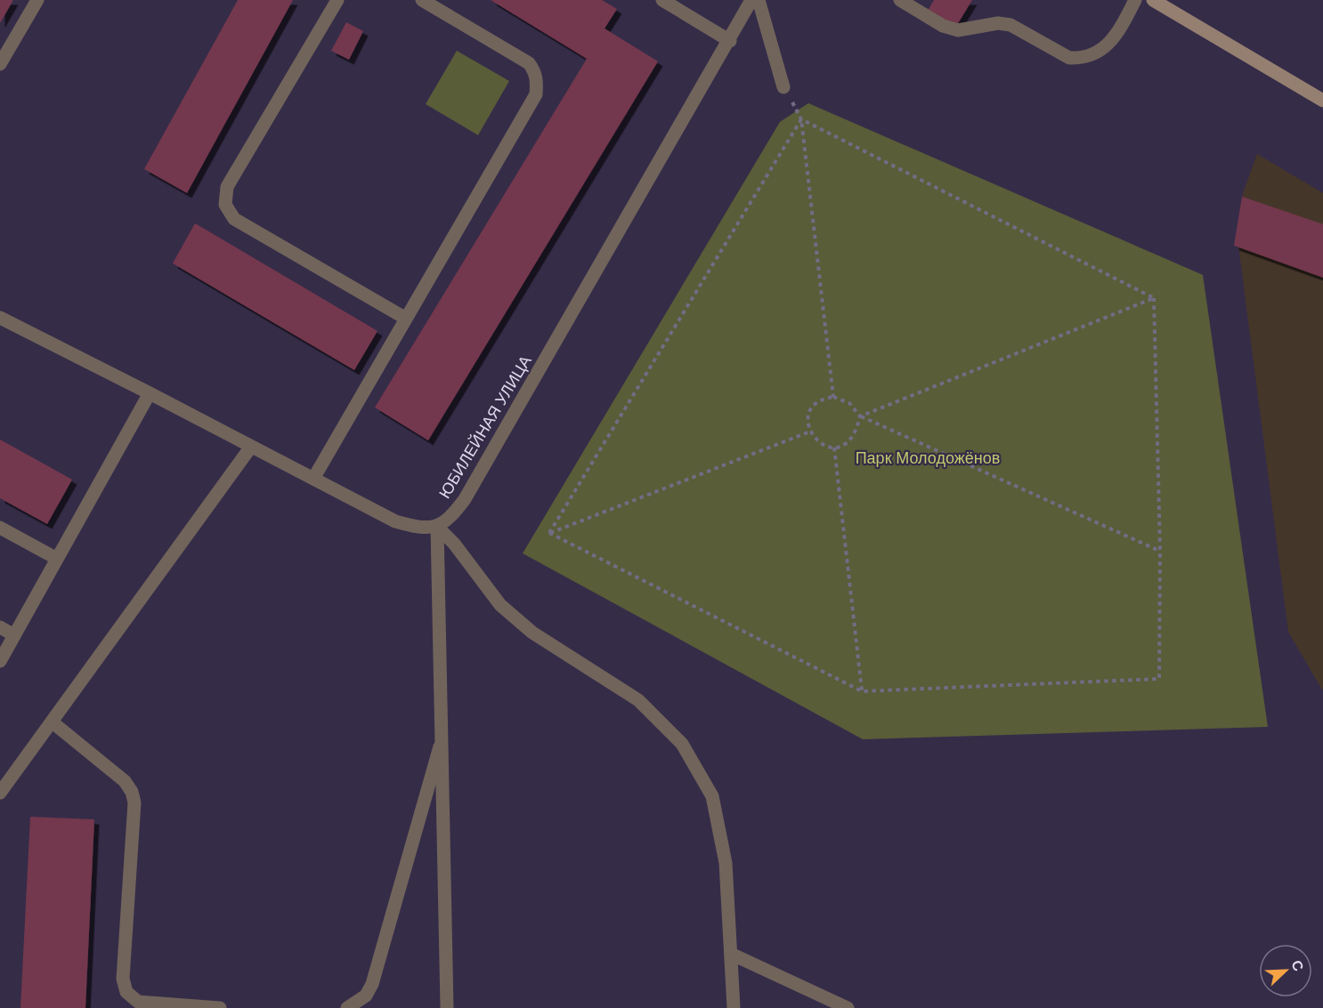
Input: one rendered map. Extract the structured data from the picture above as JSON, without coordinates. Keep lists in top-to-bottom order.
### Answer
{
  "streets": {
    "street": ["ЮБИЛЕЙНАЯ УЛИЦА"]
  },
  "parks": ["Парк Молодожёнов"],
  "north": "top right"
}
